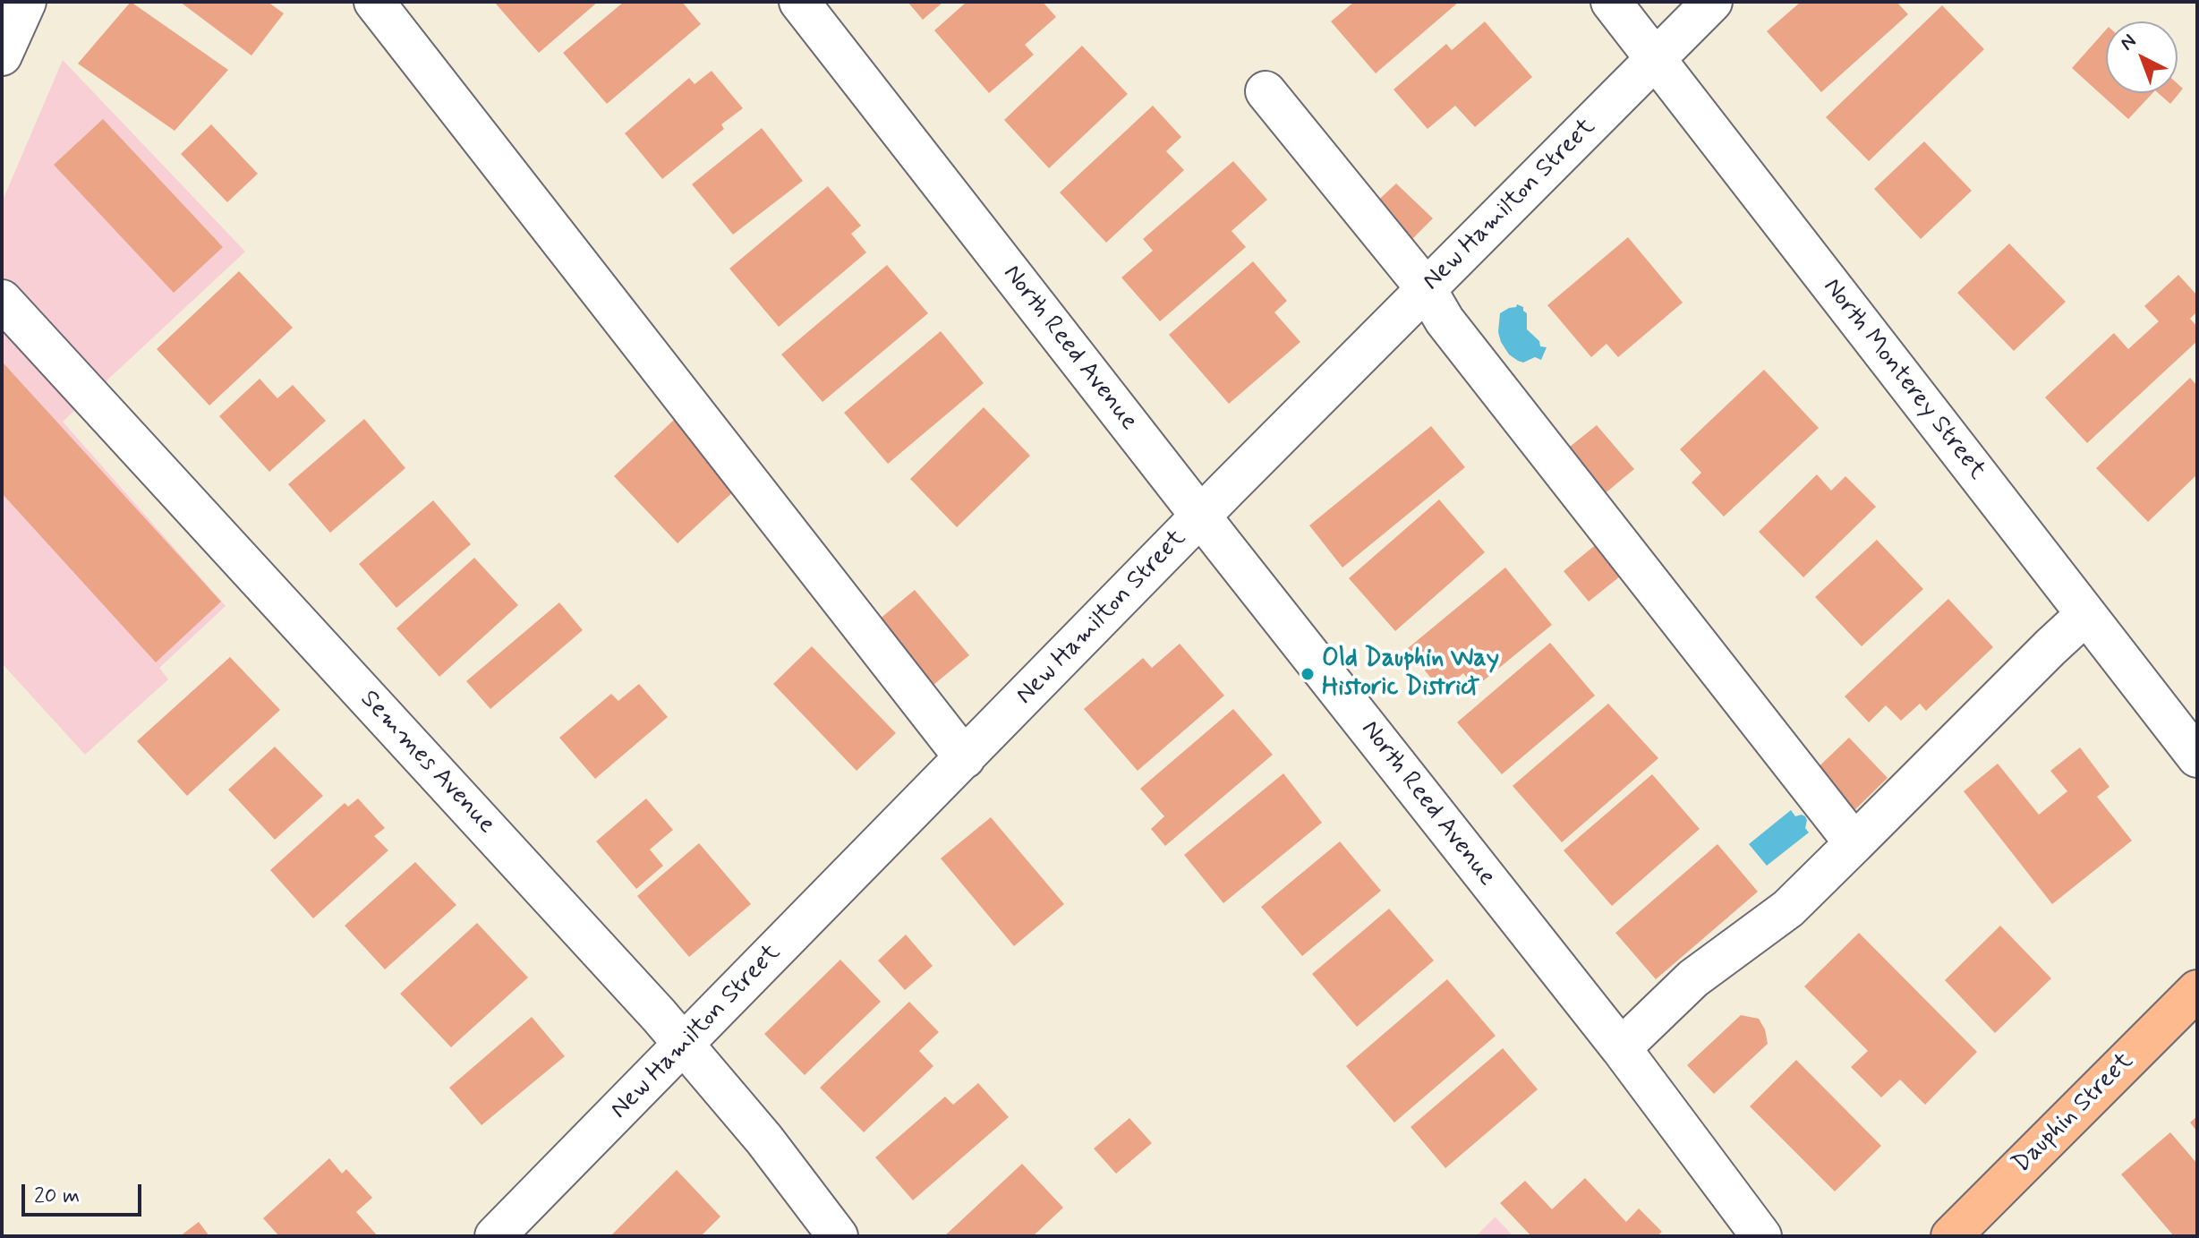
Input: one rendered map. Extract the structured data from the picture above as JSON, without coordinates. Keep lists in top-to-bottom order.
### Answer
{
  "streets": {
    "main road": ["Dauphin Street"],
    "street": [
      "New Hamilton Street",
      "North Reed Avenue",
      "North Monterey Street",
      "Semmes Avenue"
    ]
  },
  "crossings": [
    ["New Hamilton Street", "North Reed Avenue"],
    ["New Hamilton Street", "North Monterey Street"],
    ["New Hamilton Street", "Semmes Avenue"]
  ],
  "places": ["Old Dauphin Way Historic District"],
  "scale_bar": "20 m",
  "north": "top left"
}
